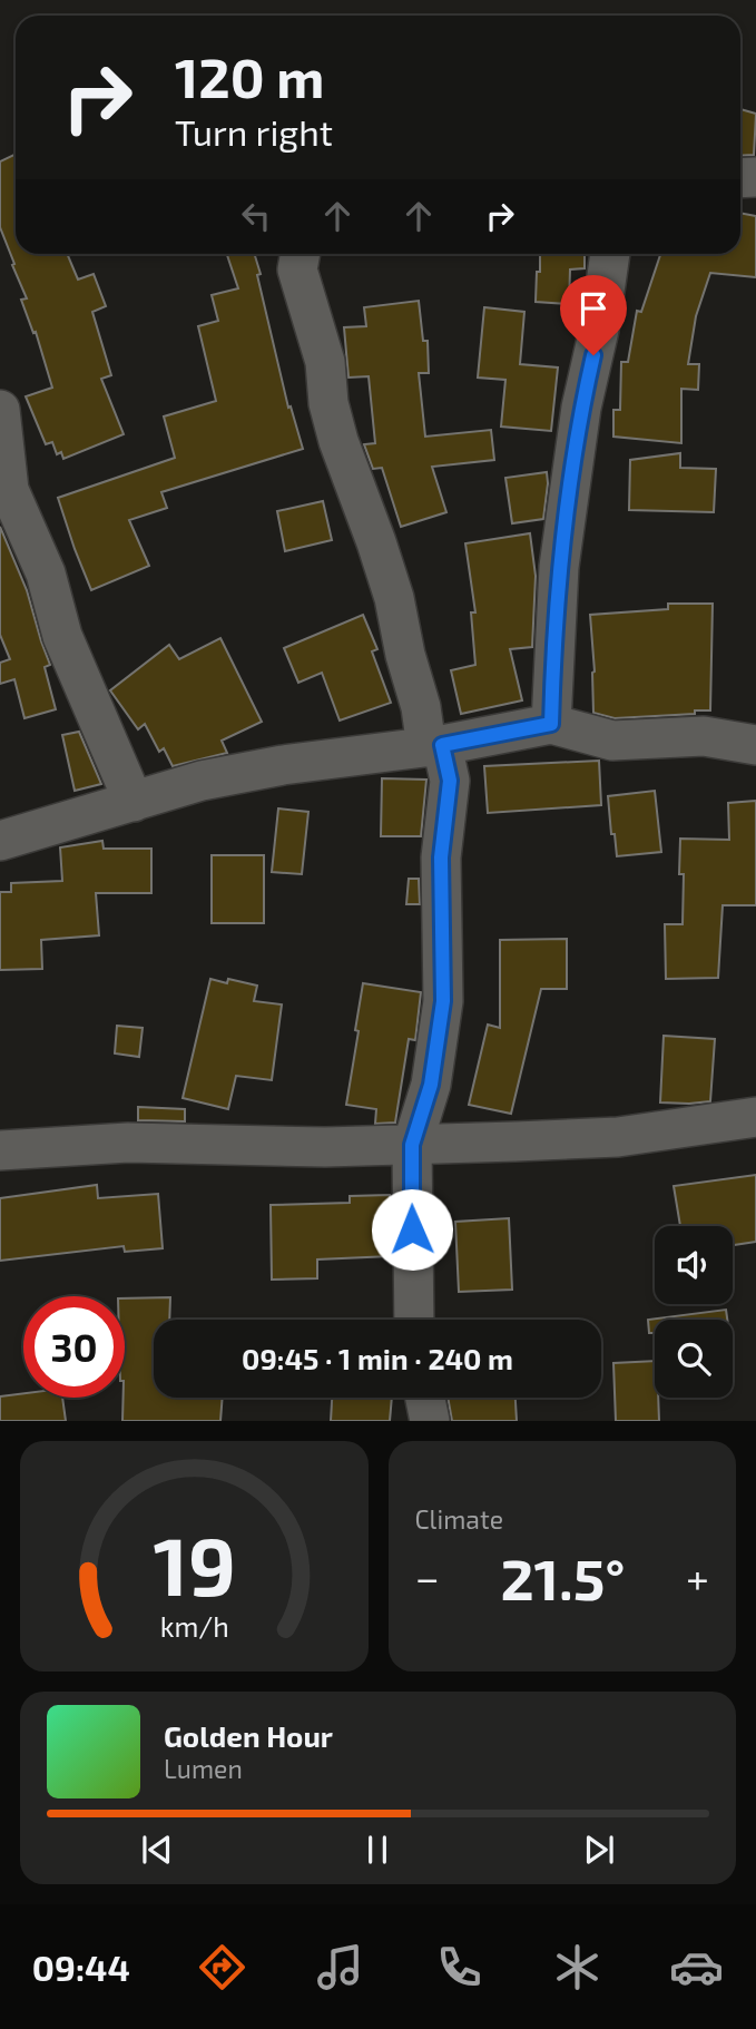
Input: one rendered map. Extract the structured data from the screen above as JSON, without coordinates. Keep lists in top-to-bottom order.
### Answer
{
  "page": {
    "turn": ["120 m", "Turn right"],
    "limit": "30",
    "trip": "09:45 · 1 min · 240 m",
    "tile": "Climate",
    "heat": ["−", "21.5°", "+"],
    "song": ["Golden Hour", "Lumen"],
    "tabs": "09:44",
    "gauge": ["19", "km/h"]
  }
}
